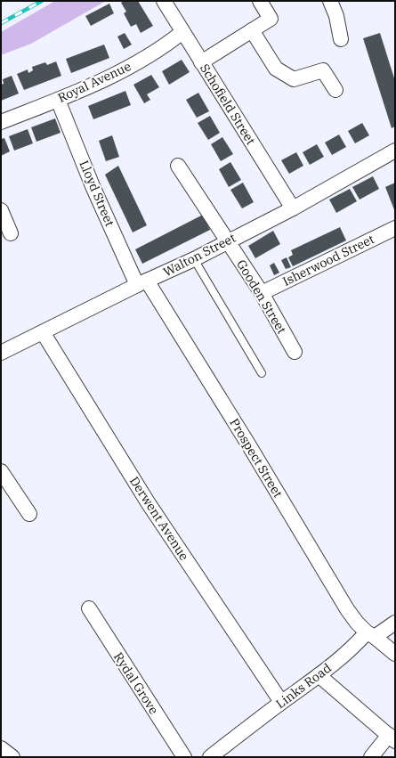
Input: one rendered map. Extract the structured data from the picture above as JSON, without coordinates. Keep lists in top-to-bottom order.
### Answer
{
  "streets": {
    "street": [
      "Royal Avenue",
      "Schofield Street",
      "Lloyd Street",
      "Walton Street",
      "Isherwood Street",
      "Gooden Street",
      "Prospect Street",
      "Derwent Avenue",
      "Rydal Grove",
      "Links Road"
    ]
  },
  "crossings": [
    ["Royal Avenue", "Schofield Street"],
    ["Royal Avenue", "Lloyd Street"],
    ["Schofield Street", "Walton Street"],
    ["Lloyd Street", "Walton Street"],
    ["Lloyd Street", "Prospect Street"],
    ["Walton Street", "Gooden Street"],
    ["Walton Street", "Prospect Street"],
    ["Walton Street", "Derwent Avenue"],
    ["Isherwood Street", "Gooden Street"],
    ["Prospect Street", "Links Road"],
    ["Derwent Avenue", "Links Road"]
  ]
}
